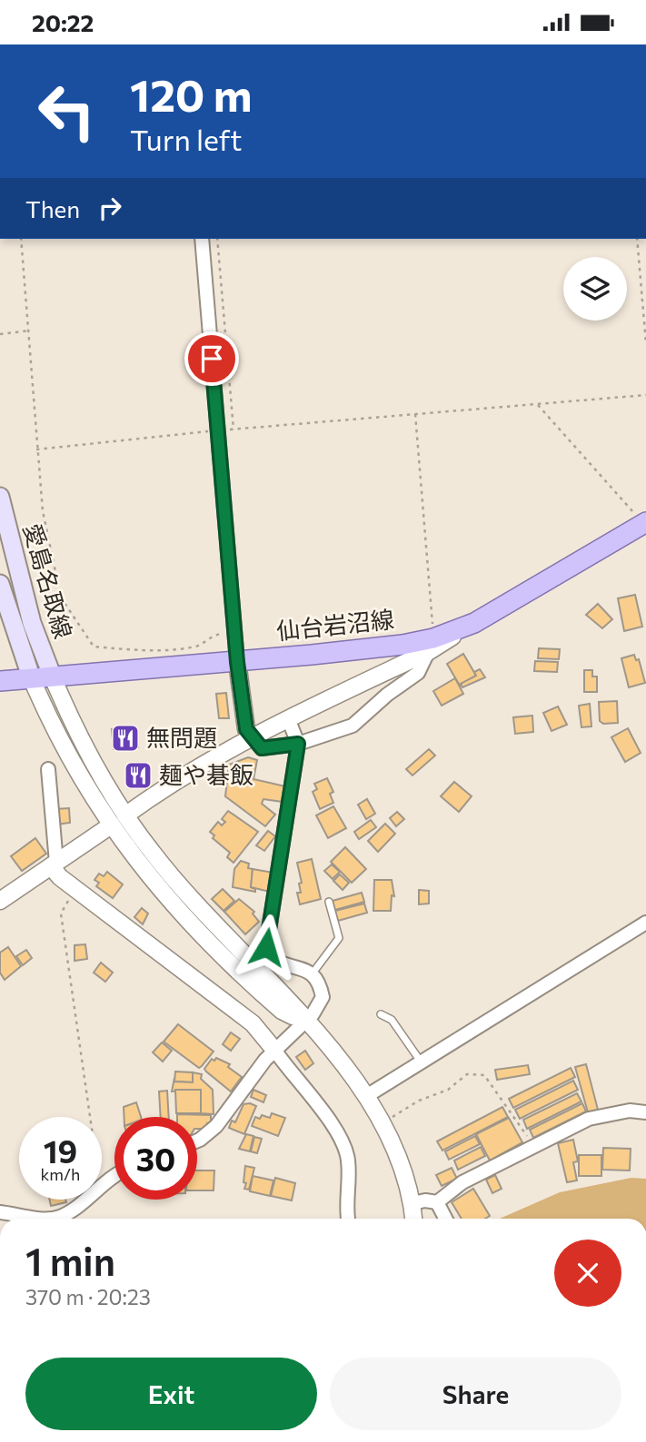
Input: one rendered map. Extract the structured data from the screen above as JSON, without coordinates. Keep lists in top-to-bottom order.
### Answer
{
  "streets": {
    "main road": ["愛島名取線", "仙台岩沼線"]
  },
  "crossings": [
    ["愛島名取線", "仙台岩沼線"]
  ],
  "places": {
    "restaurant": ["無問題", "麺や碁飯"]
  },
  "page": {
    "status": "20:22",
    "turn": ["120 m", "Turn left"],
    "then": "Then",
    "speed": "19 km/h",
    "limit": "30",
    "heading": ["1 min", "370 m · 20:23"],
    "buttons": ["Exit", "Share"]
  }
}
